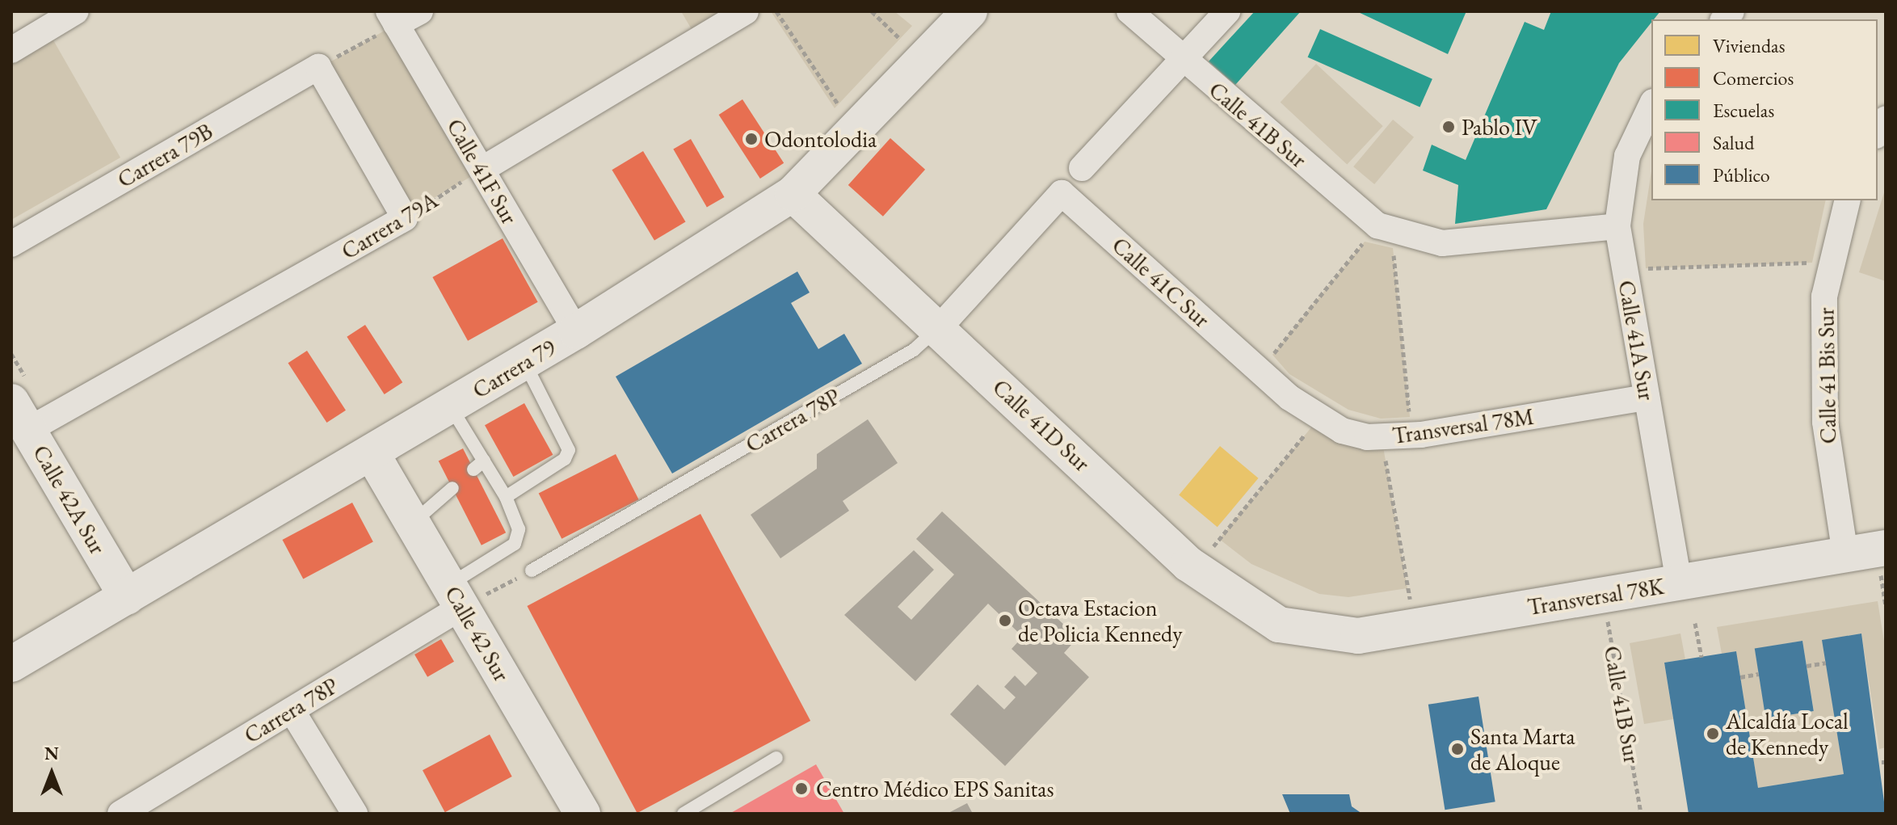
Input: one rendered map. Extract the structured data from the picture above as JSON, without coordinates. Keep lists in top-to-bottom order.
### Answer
{
  "streets": {
    "street": [
      "Calle 41B Sur",
      "Carrera 79B",
      "Calle 41F Sur",
      "Carrera 79A",
      "Calle 41C Sur",
      "Calle 41A Sur",
      "Carrera 79",
      "Calle 41 Bis Sur",
      "Carrera 78P",
      "Calle 41D Sur",
      "Transversal 78M",
      "Calle 42A Sur",
      "Transversal 78K",
      "Calle 42 Sur"
    ]
  },
  "crossings": [
    ["Calle 41B Sur", "Transversal 78K"],
    ["Calle 41F Sur", "Carrera 79A"],
    ["Calle 41F Sur", "Carrera 79"],
    ["Carrera 79A", "Calle 42A Sur"],
    ["Calle 41C Sur", "Carrera 78P"],
    ["Calle 41C Sur", "Transversal 78M"],
    ["Calle 41A Sur", "Transversal 78M"],
    ["Calle 41A Sur", "Transversal 78K"],
    ["Carrera 79", "Calle 41D Sur"],
    ["Carrera 79", "Calle 42A Sur"],
    ["Carrera 79", "Calle 42 Sur"],
    ["Calle 41 Bis Sur", "Transversal 78K"],
    ["Carrera 78P", "Calle 41D Sur"],
    ["Carrera 78P", "Calle 42 Sur"],
    ["Calle 41D Sur", "Transversal 78K"]
  ],
  "places": [
    "Pablo IV",
    "Odontolodia",
    "Octava Estacion de Policia Kennedy",
    "Alcaldía Local de Kennedy",
    "Santa Marta de Aloque",
    "Centro Médico EPS Sanitas"
  ],
  "legend": [
    "Viviendas",
    "Comercios",
    "Escuelas",
    "Salud",
    "Público"
  ],
  "north": "top"
}
